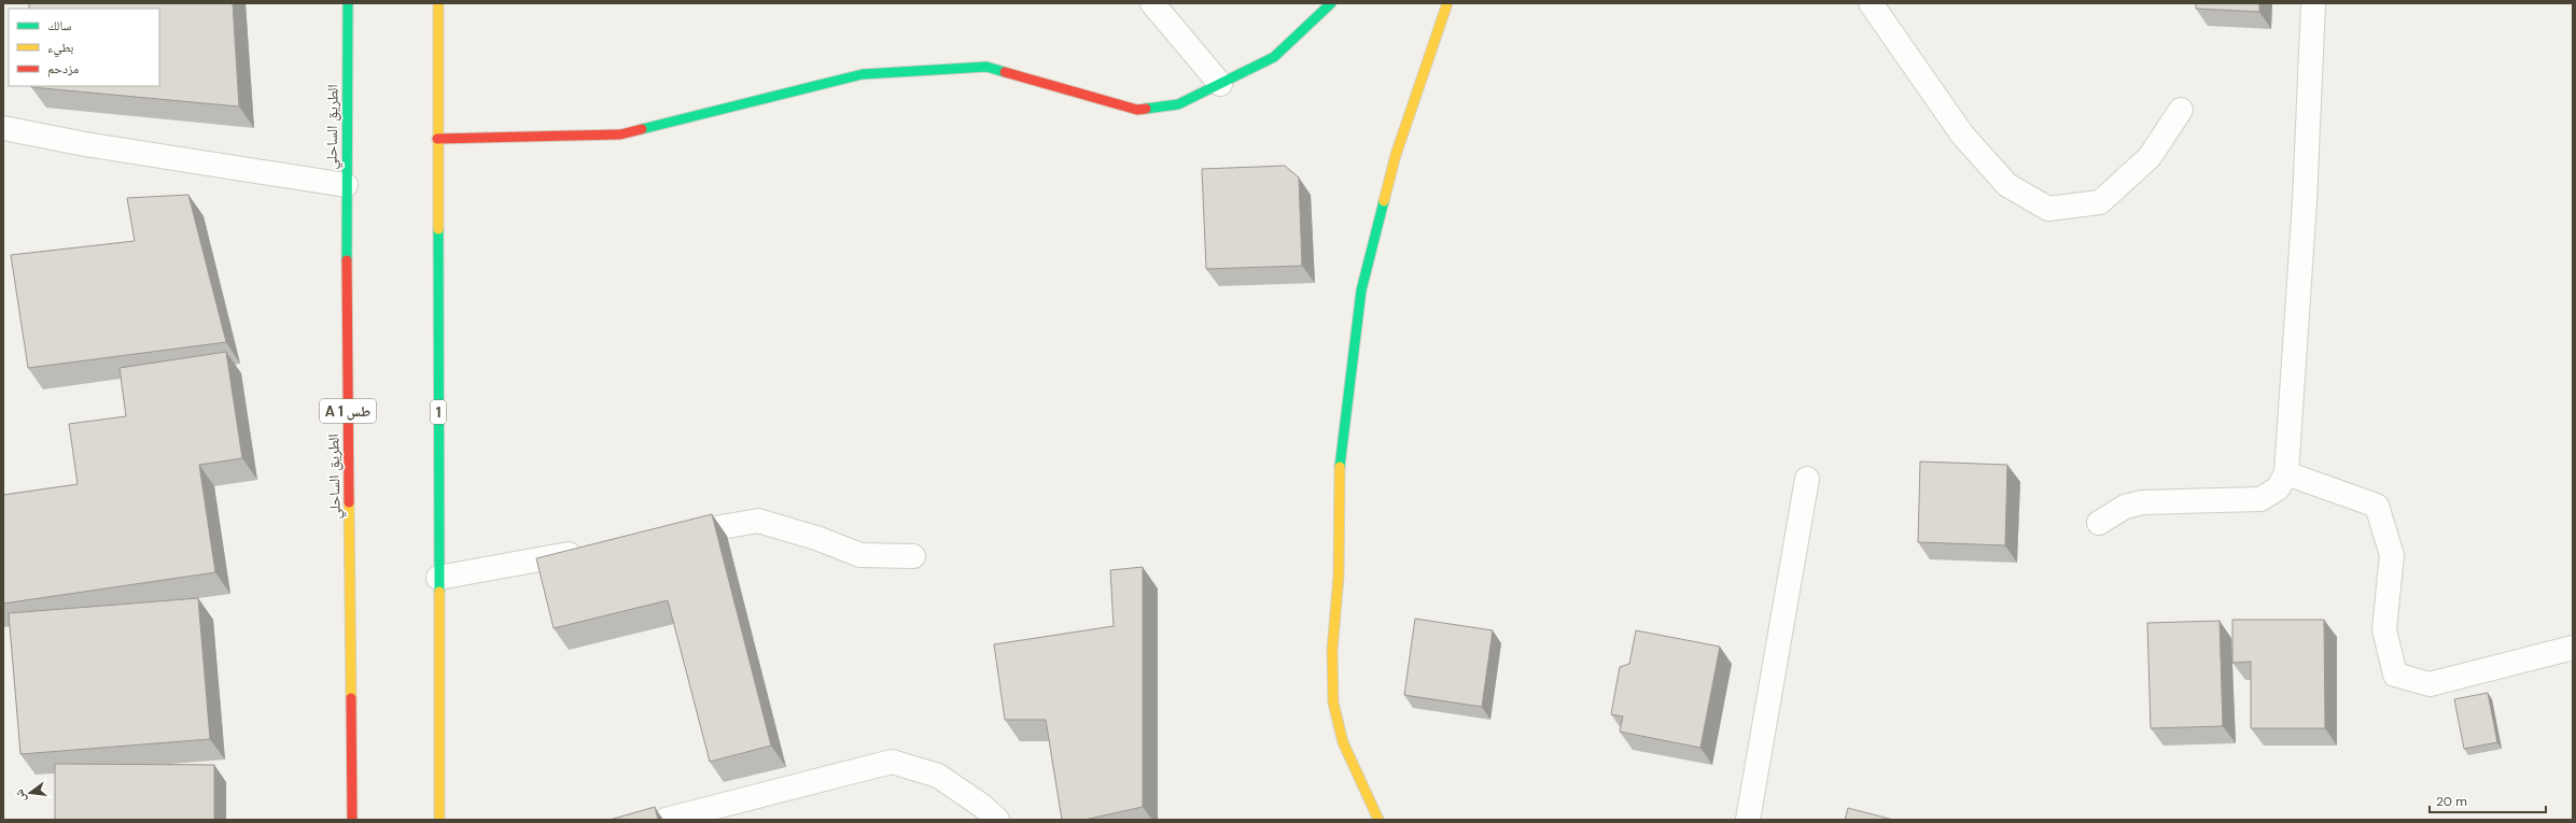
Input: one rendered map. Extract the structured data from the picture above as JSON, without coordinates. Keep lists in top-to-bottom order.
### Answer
{
  "streets": {
    "main road": ["الطريق الساحلي", "A 1 طس", "1"]
  },
  "legend": ["سالك", "بطيء", "مزدحم"],
  "scale_bar": "20 m",
  "north": "left"
}
